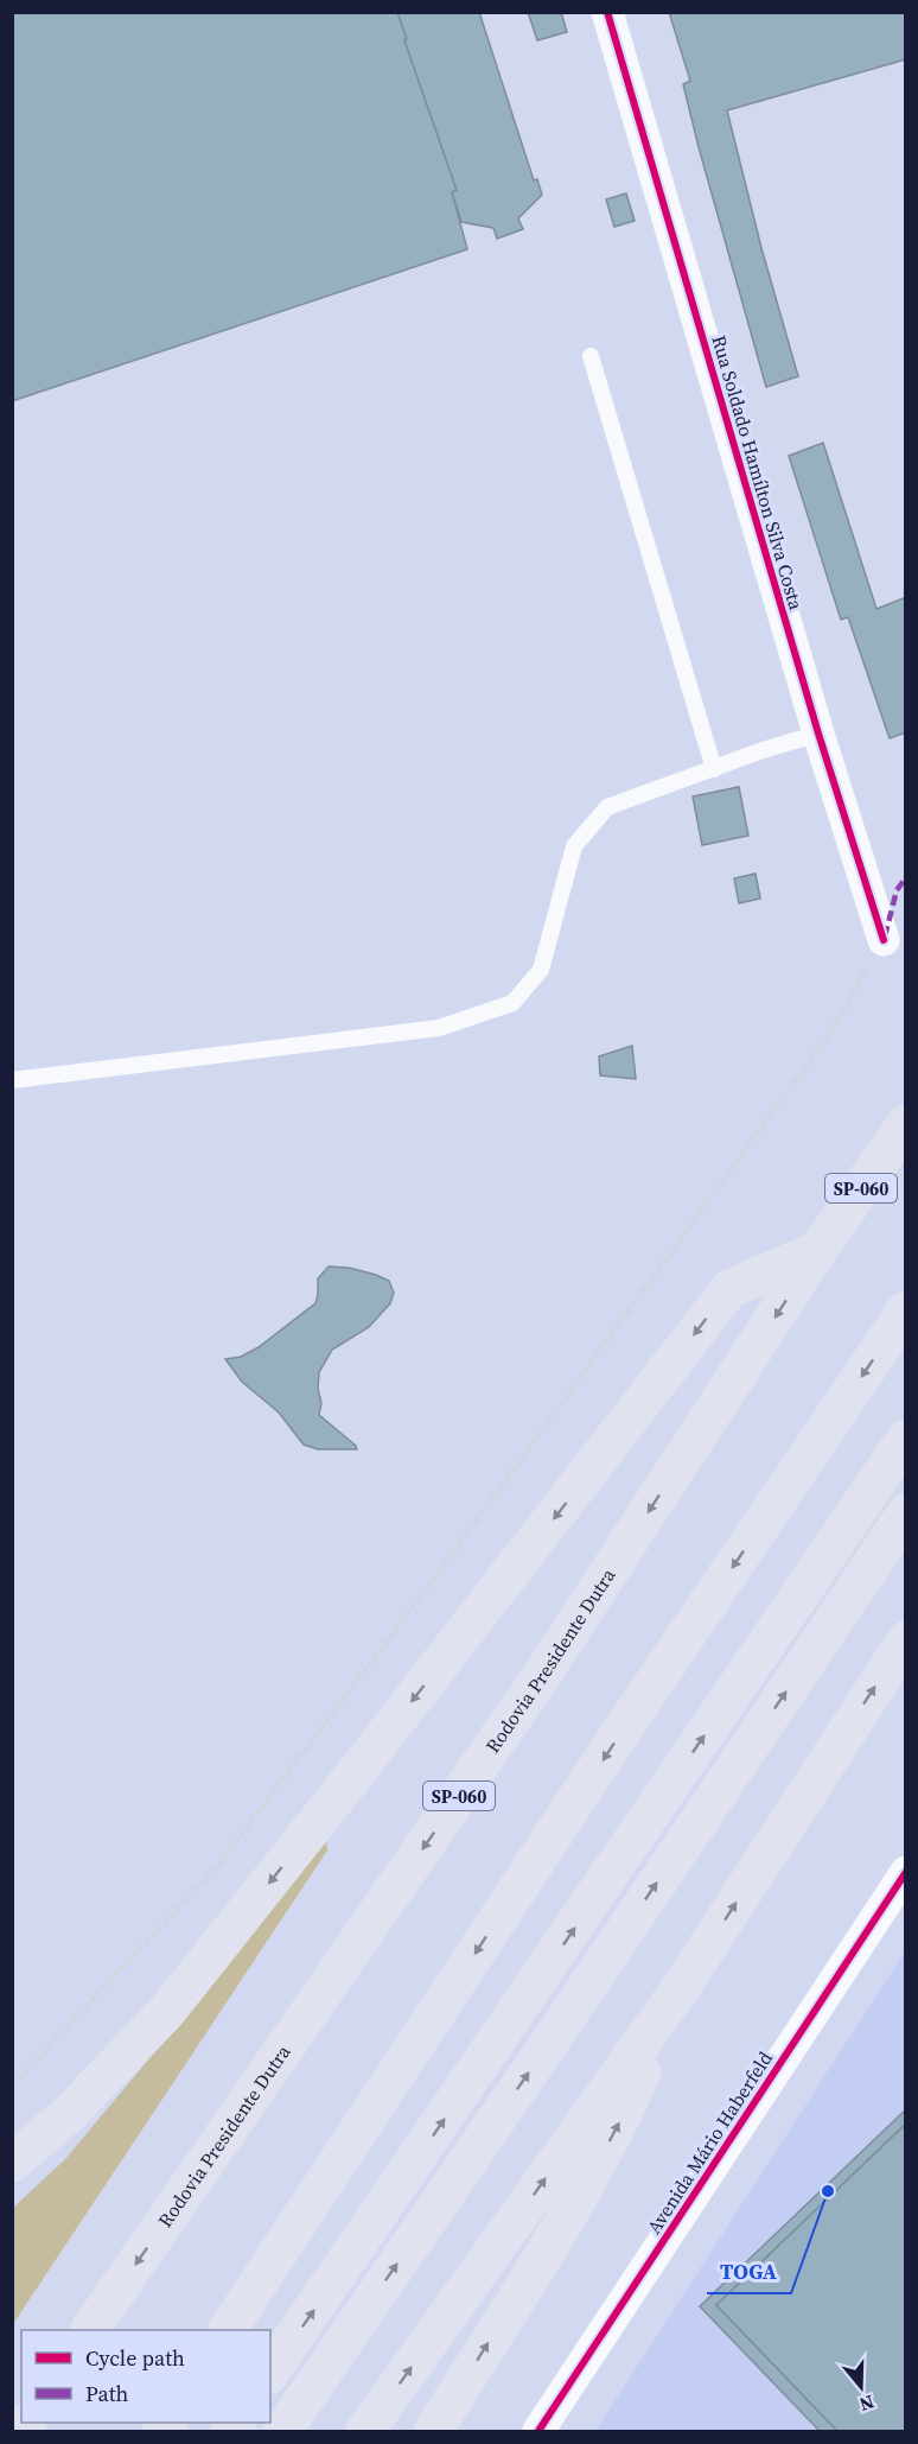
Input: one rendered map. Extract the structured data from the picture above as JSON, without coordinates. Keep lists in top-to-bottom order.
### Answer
{
  "streets": {
    "highway": ["SP-060", "Rodovia Presidente Dutra"],
    "street": ["Rua Soldado Hamílton Silva Costa", "Avenida Mário Haberfeld"]
  },
  "places": ["TOGA"],
  "legend": ["Cycle path", "Path"],
  "north": "bottom"
}
